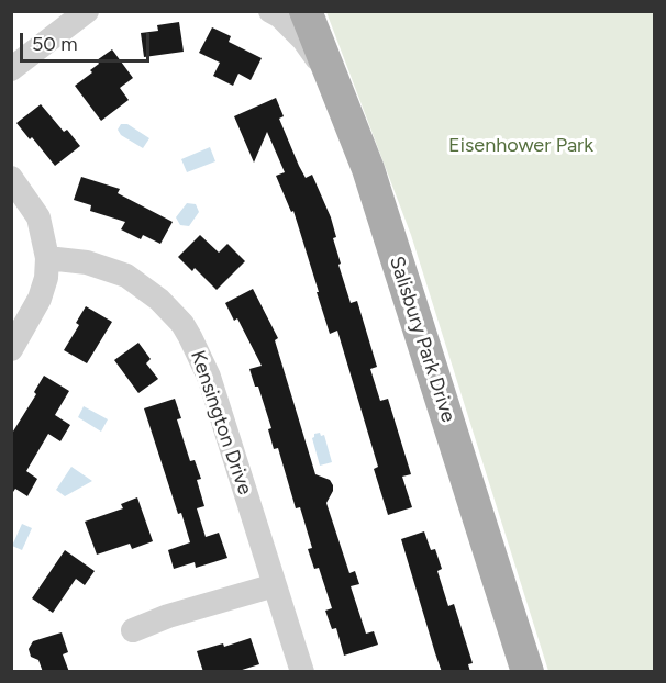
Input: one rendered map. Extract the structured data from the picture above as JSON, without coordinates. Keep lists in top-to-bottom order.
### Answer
{
  "streets": {
    "main road": ["Salisbury Park Drive"],
    "street": ["Kensington Drive"]
  },
  "parks": ["Eisenhower Park"],
  "scale_bar": "50 m"
}
